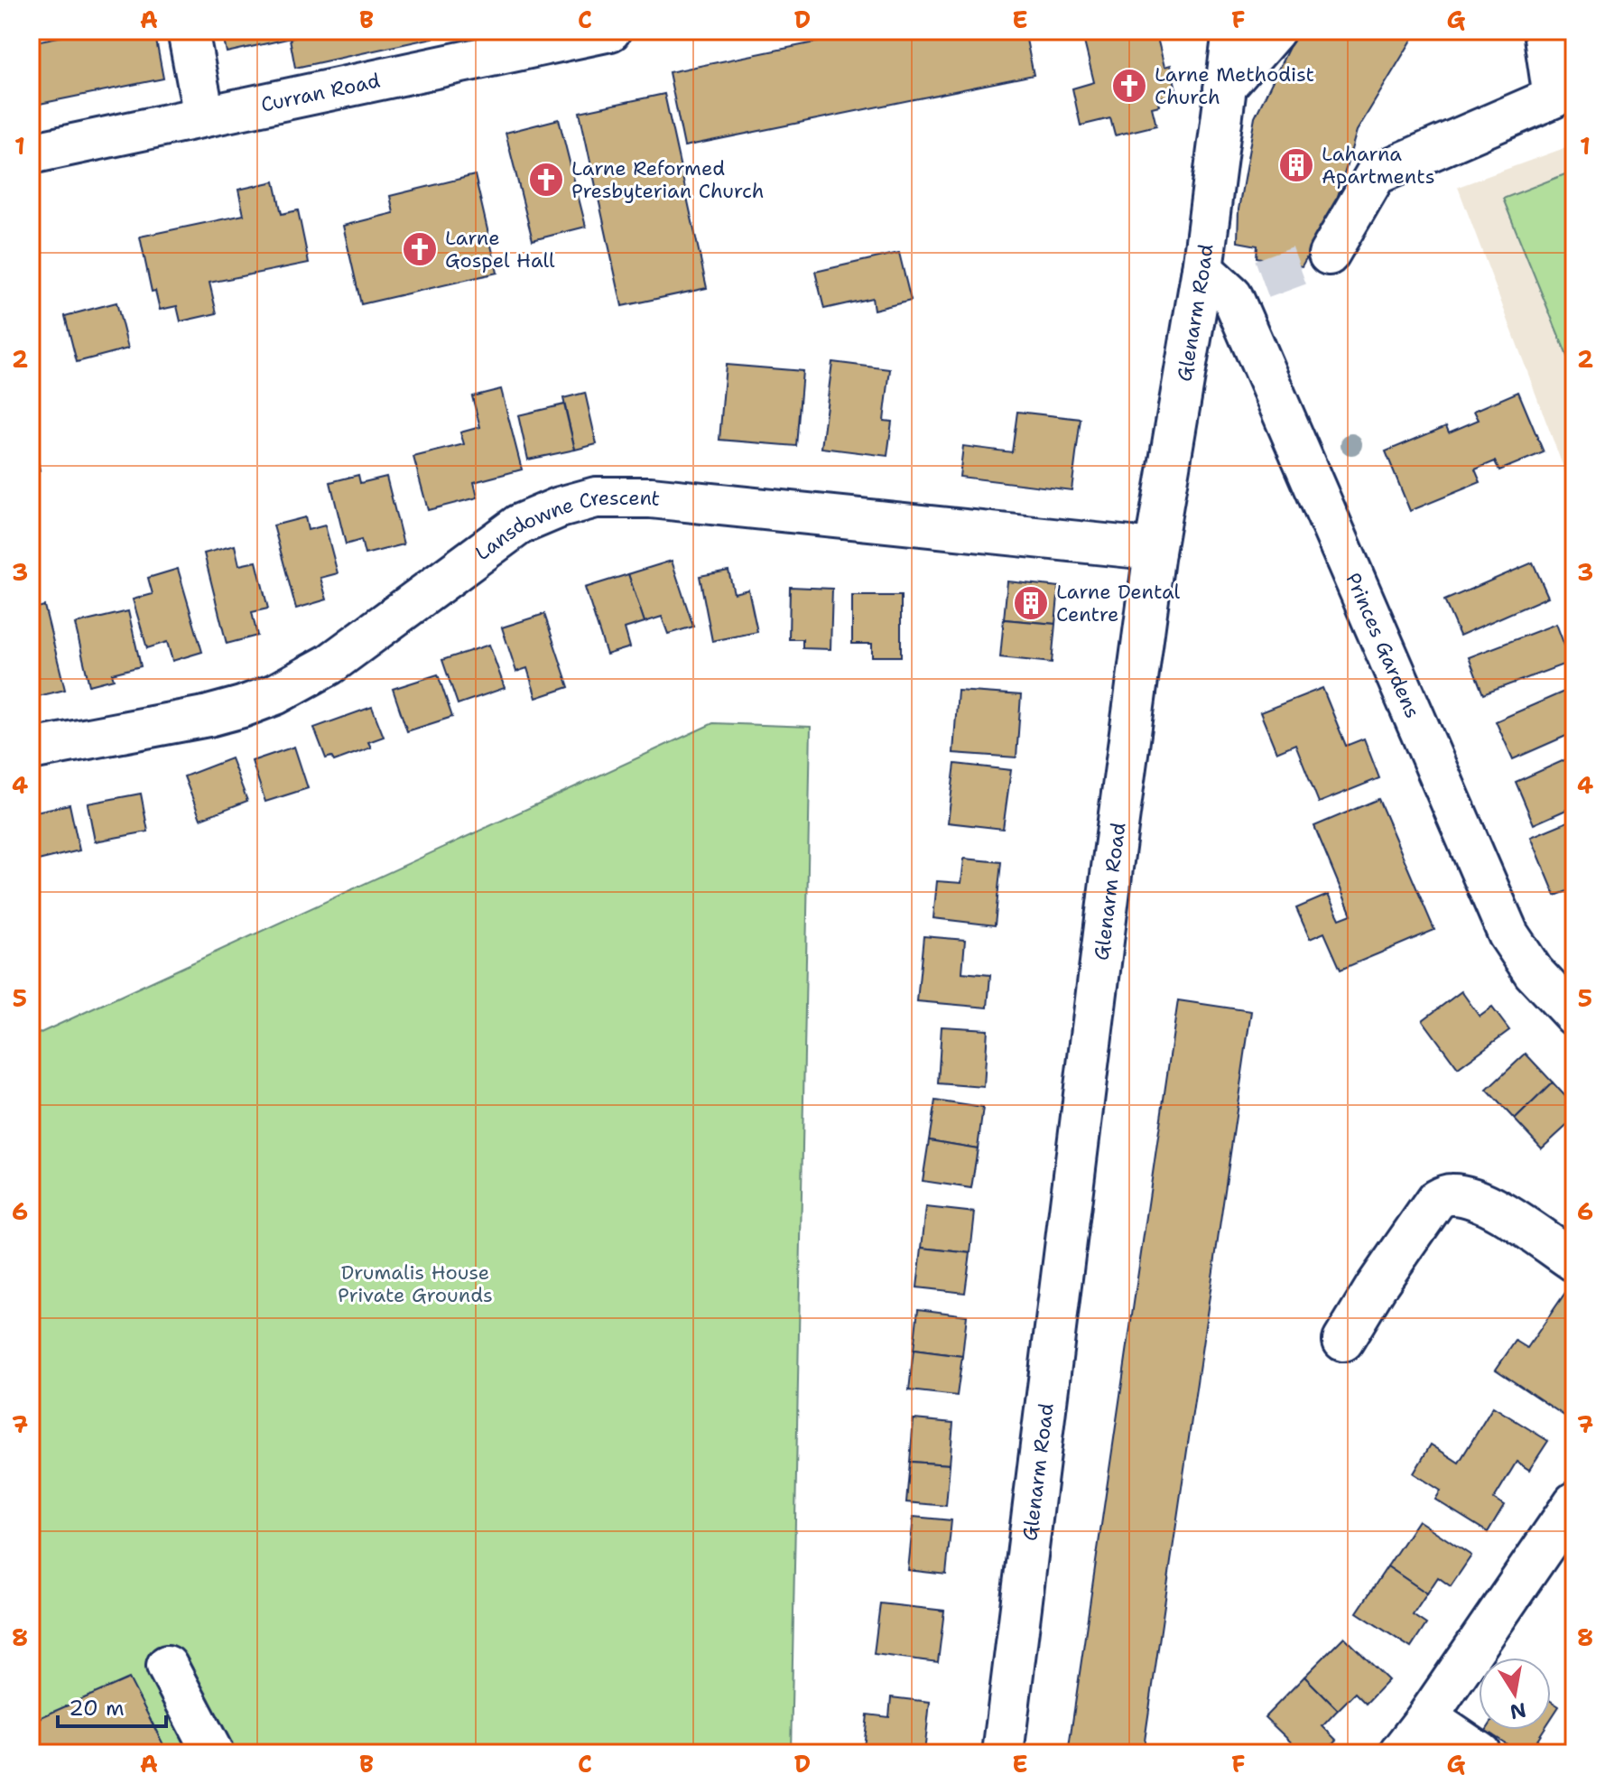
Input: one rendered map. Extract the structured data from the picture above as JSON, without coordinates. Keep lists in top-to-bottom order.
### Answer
{
  "streets": {
    "street": [
      "Curran Road",
      "Glenarm Road",
      "Lansdowne Crescent",
      "Princes Gardens"
    ]
  },
  "crossings": [
    ["Glenarm Road", "Lansdowne Crescent"],
    ["Glenarm Road", "Princes Gardens"]
  ],
  "parks": ["Drumalis House Private Grounds"],
  "places": {
    "church": ["Larne Methodist Church", "Larne Reformed Presbyterian Church", "Larne Gospel Hall"],
    "building": ["Laharna Apartments", "Larne Dental Centre"]
  },
  "scale_bar": "20 m",
  "north": "bottom",
  "grid": {
    "columns": [
      "A",
      "B",
      "C",
      "D",
      "E",
      "F",
      "G"
    ],
    "rows": [
      "1",
      "2",
      "3",
      "4",
      "5",
      "6",
      "7",
      "8"
    ]
  }
}
